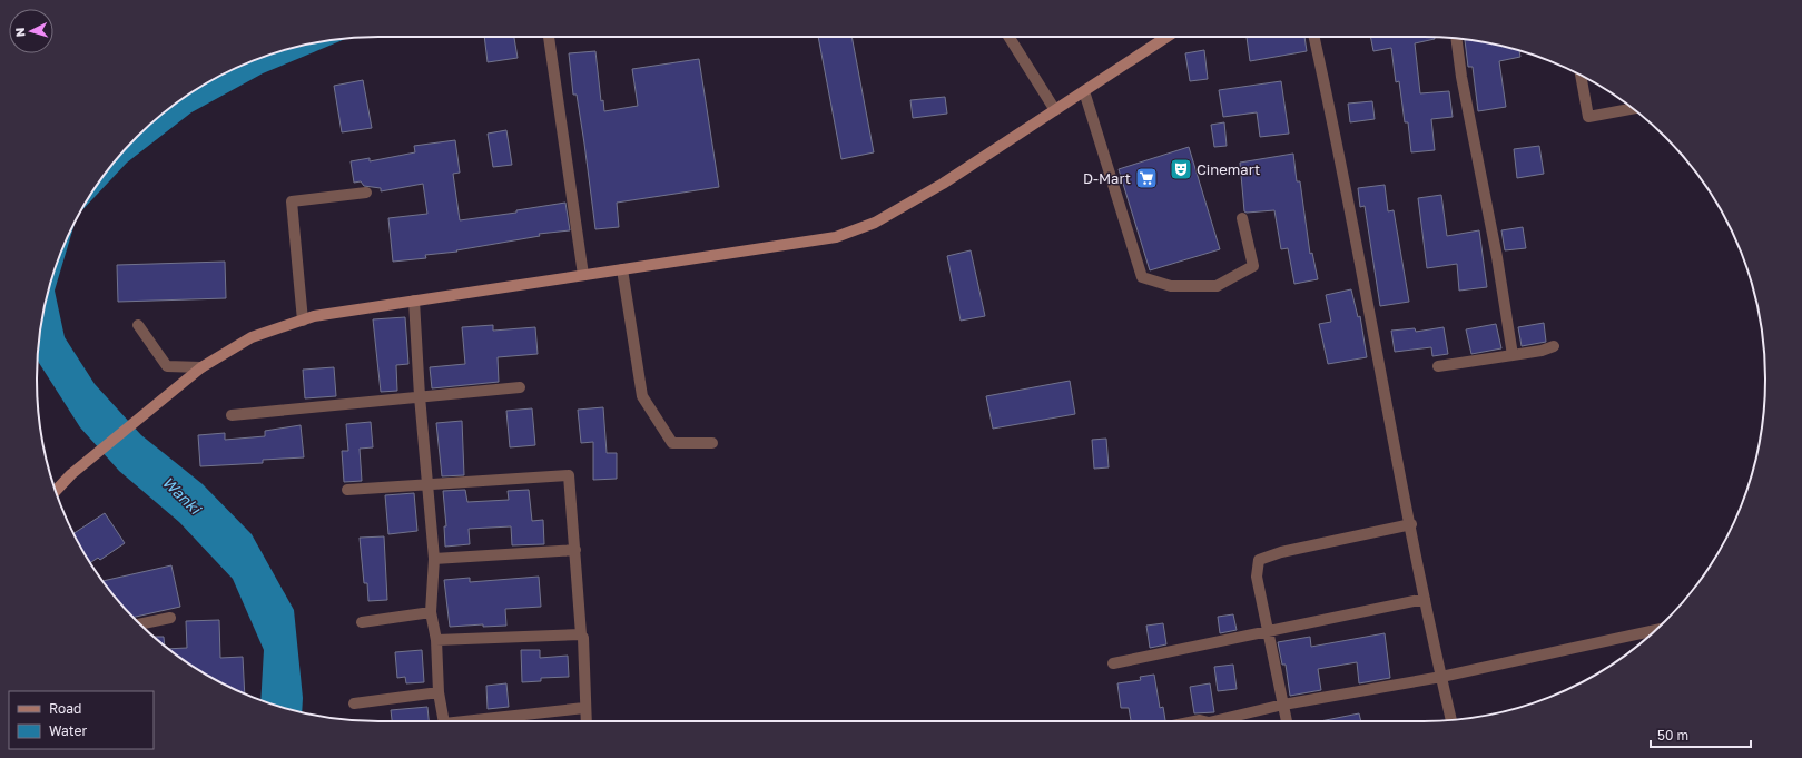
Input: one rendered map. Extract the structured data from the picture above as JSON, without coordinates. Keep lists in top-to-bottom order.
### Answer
{
  "water": ["Wanki"],
  "places": {
    "theatre": ["Cinemart"],
    "supermarket": ["D-Mart"]
  },
  "legend": ["Road", "Water"],
  "scale_bar": "50 m",
  "north": "left"
}
